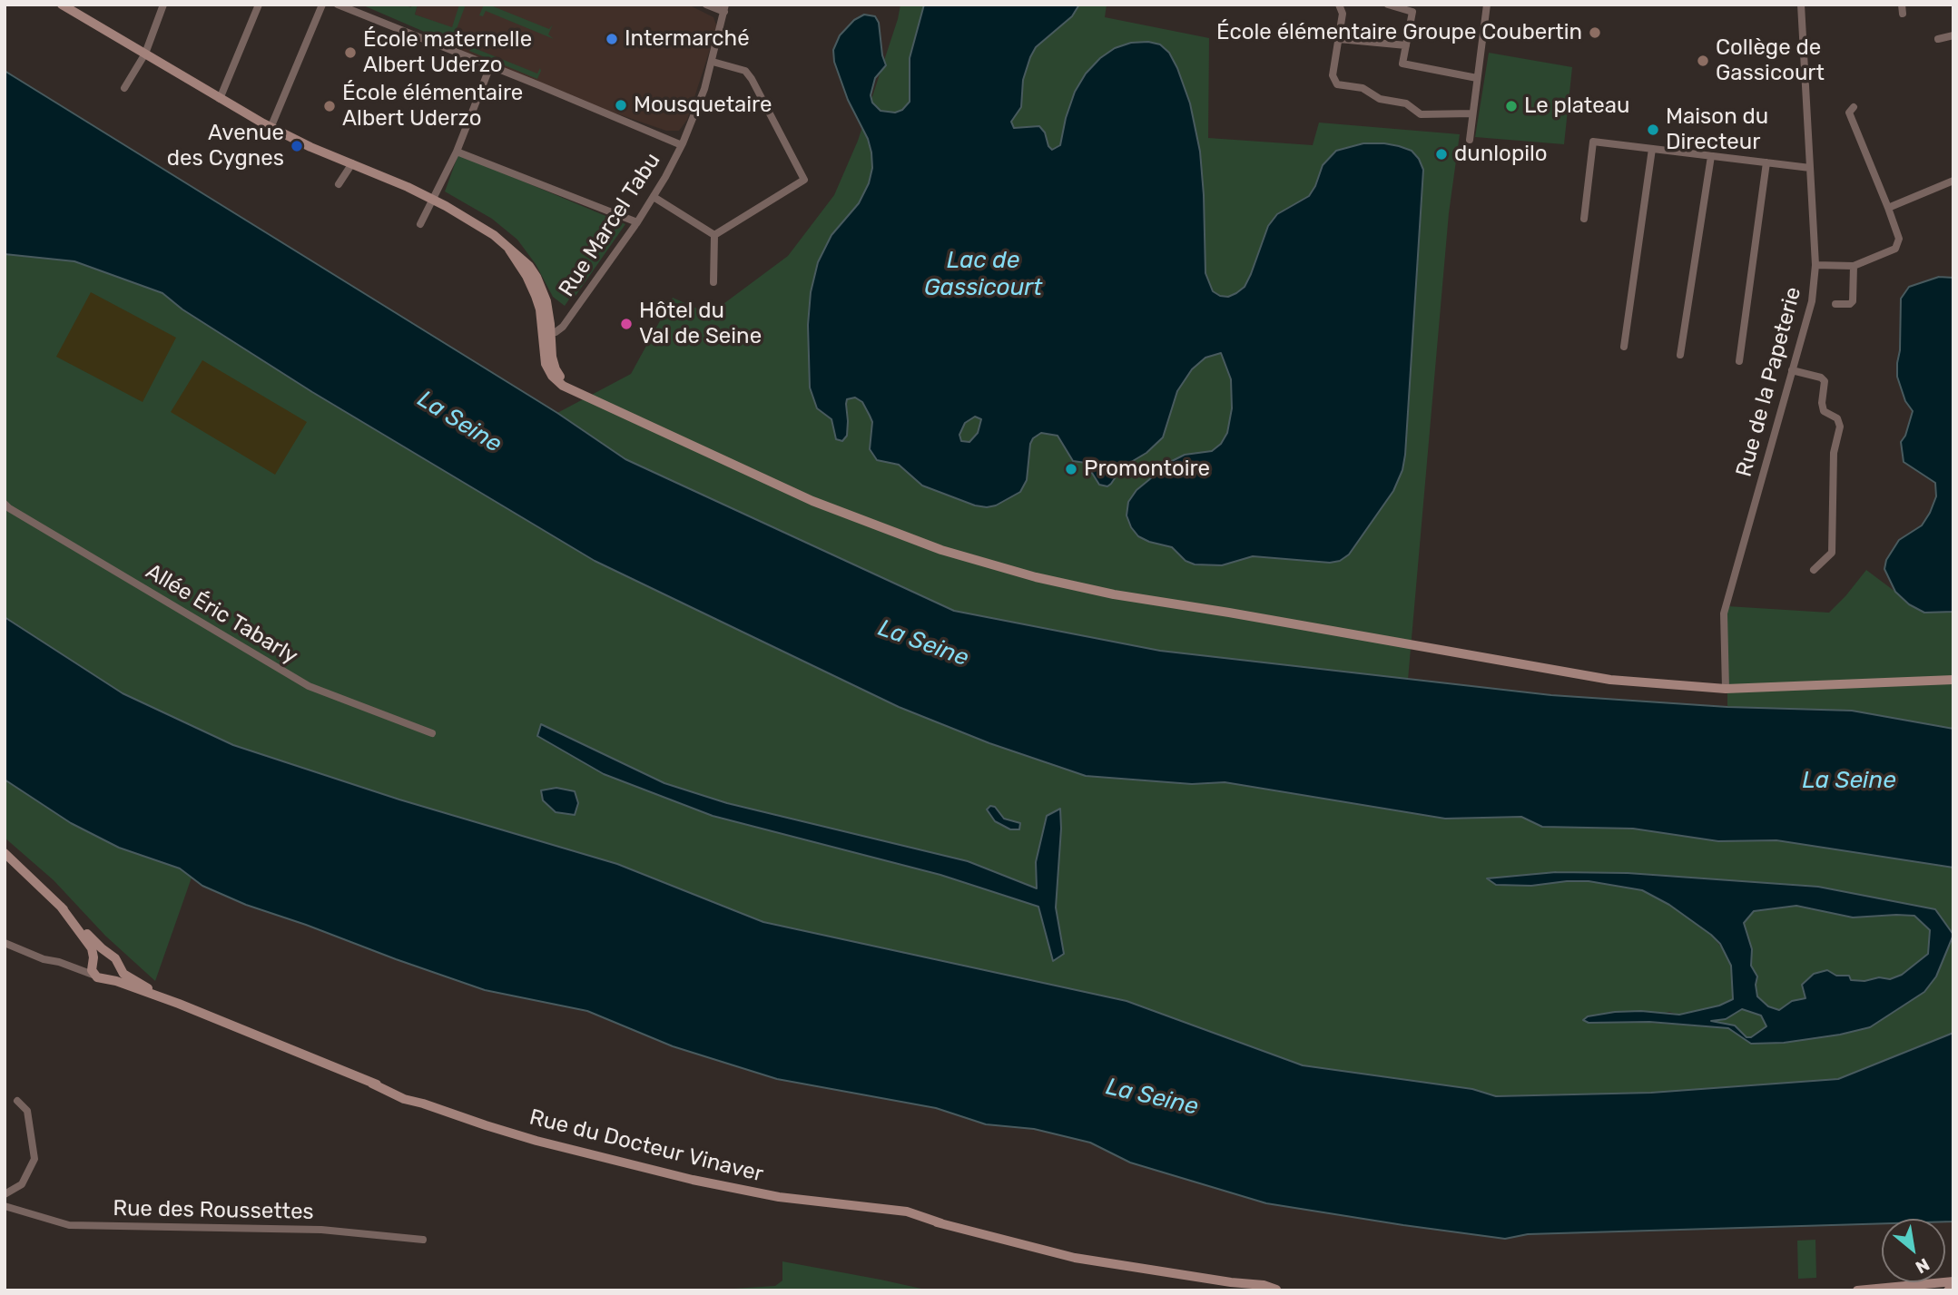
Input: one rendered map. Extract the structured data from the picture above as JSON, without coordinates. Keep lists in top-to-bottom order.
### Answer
{
  "streets": {
    "main road": ["Rue du Docteur Vinaver"],
    "street": [
      "Rue Marcel Tabu",
      "Rue de la Papeterie",
      "Allée Éric Tabarly",
      "Rue des Roussettes"
    ]
  },
  "water": ["Lac de Gassicourt", "La Seine"],
  "places": [
    "École élémentaire Groupe Coubertin",
    "Intermarché",
    "École maternelle Albert Uderzo",
    "Collège de Gassicourt",
    "Mousquetaire",
    "École élémentaire Albert Uderzo",
    "Le plateau",
    "Maison du Directeur",
    "Avenue des Cygnes",
    "dunlopilo",
    "Hôtel du Val de Seine",
    "Promontoire"
  ],
  "north": "bottom right"
}
